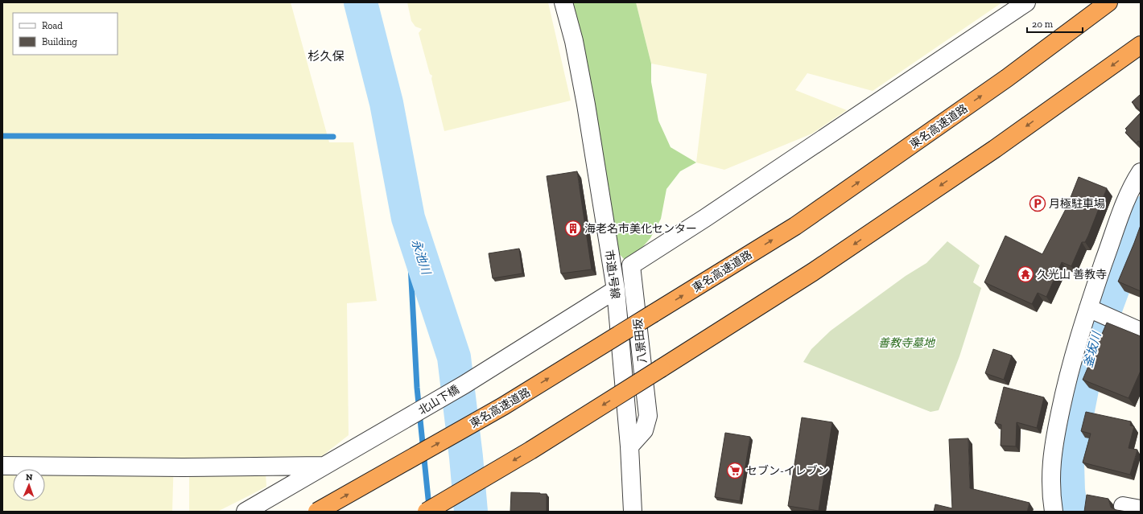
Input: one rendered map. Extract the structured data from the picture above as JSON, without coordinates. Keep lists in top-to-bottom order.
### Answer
{
  "streets": {
    "highway": ["東名高速道路"],
    "street": ["市道1号線", "八景田坂", "北山下橋"]
  },
  "crossings": [
    ["市道1号線", "八景田坂"],
    ["市道1号線", "北山下橋"]
  ],
  "districts": ["杉久保"],
  "water": ["永池川", "釜坂川"],
  "parks": ["善教寺墓地"],
  "places": {
    "parking": ["月極駐車場"],
    "building": ["海老名市美化センター"],
    "temple": ["久光山 善教寺"],
    "supermarket": ["セブン-イレブン"]
  },
  "legend": ["Road", "Building"],
  "scale_bar": "20 m",
  "north": "top"
}
